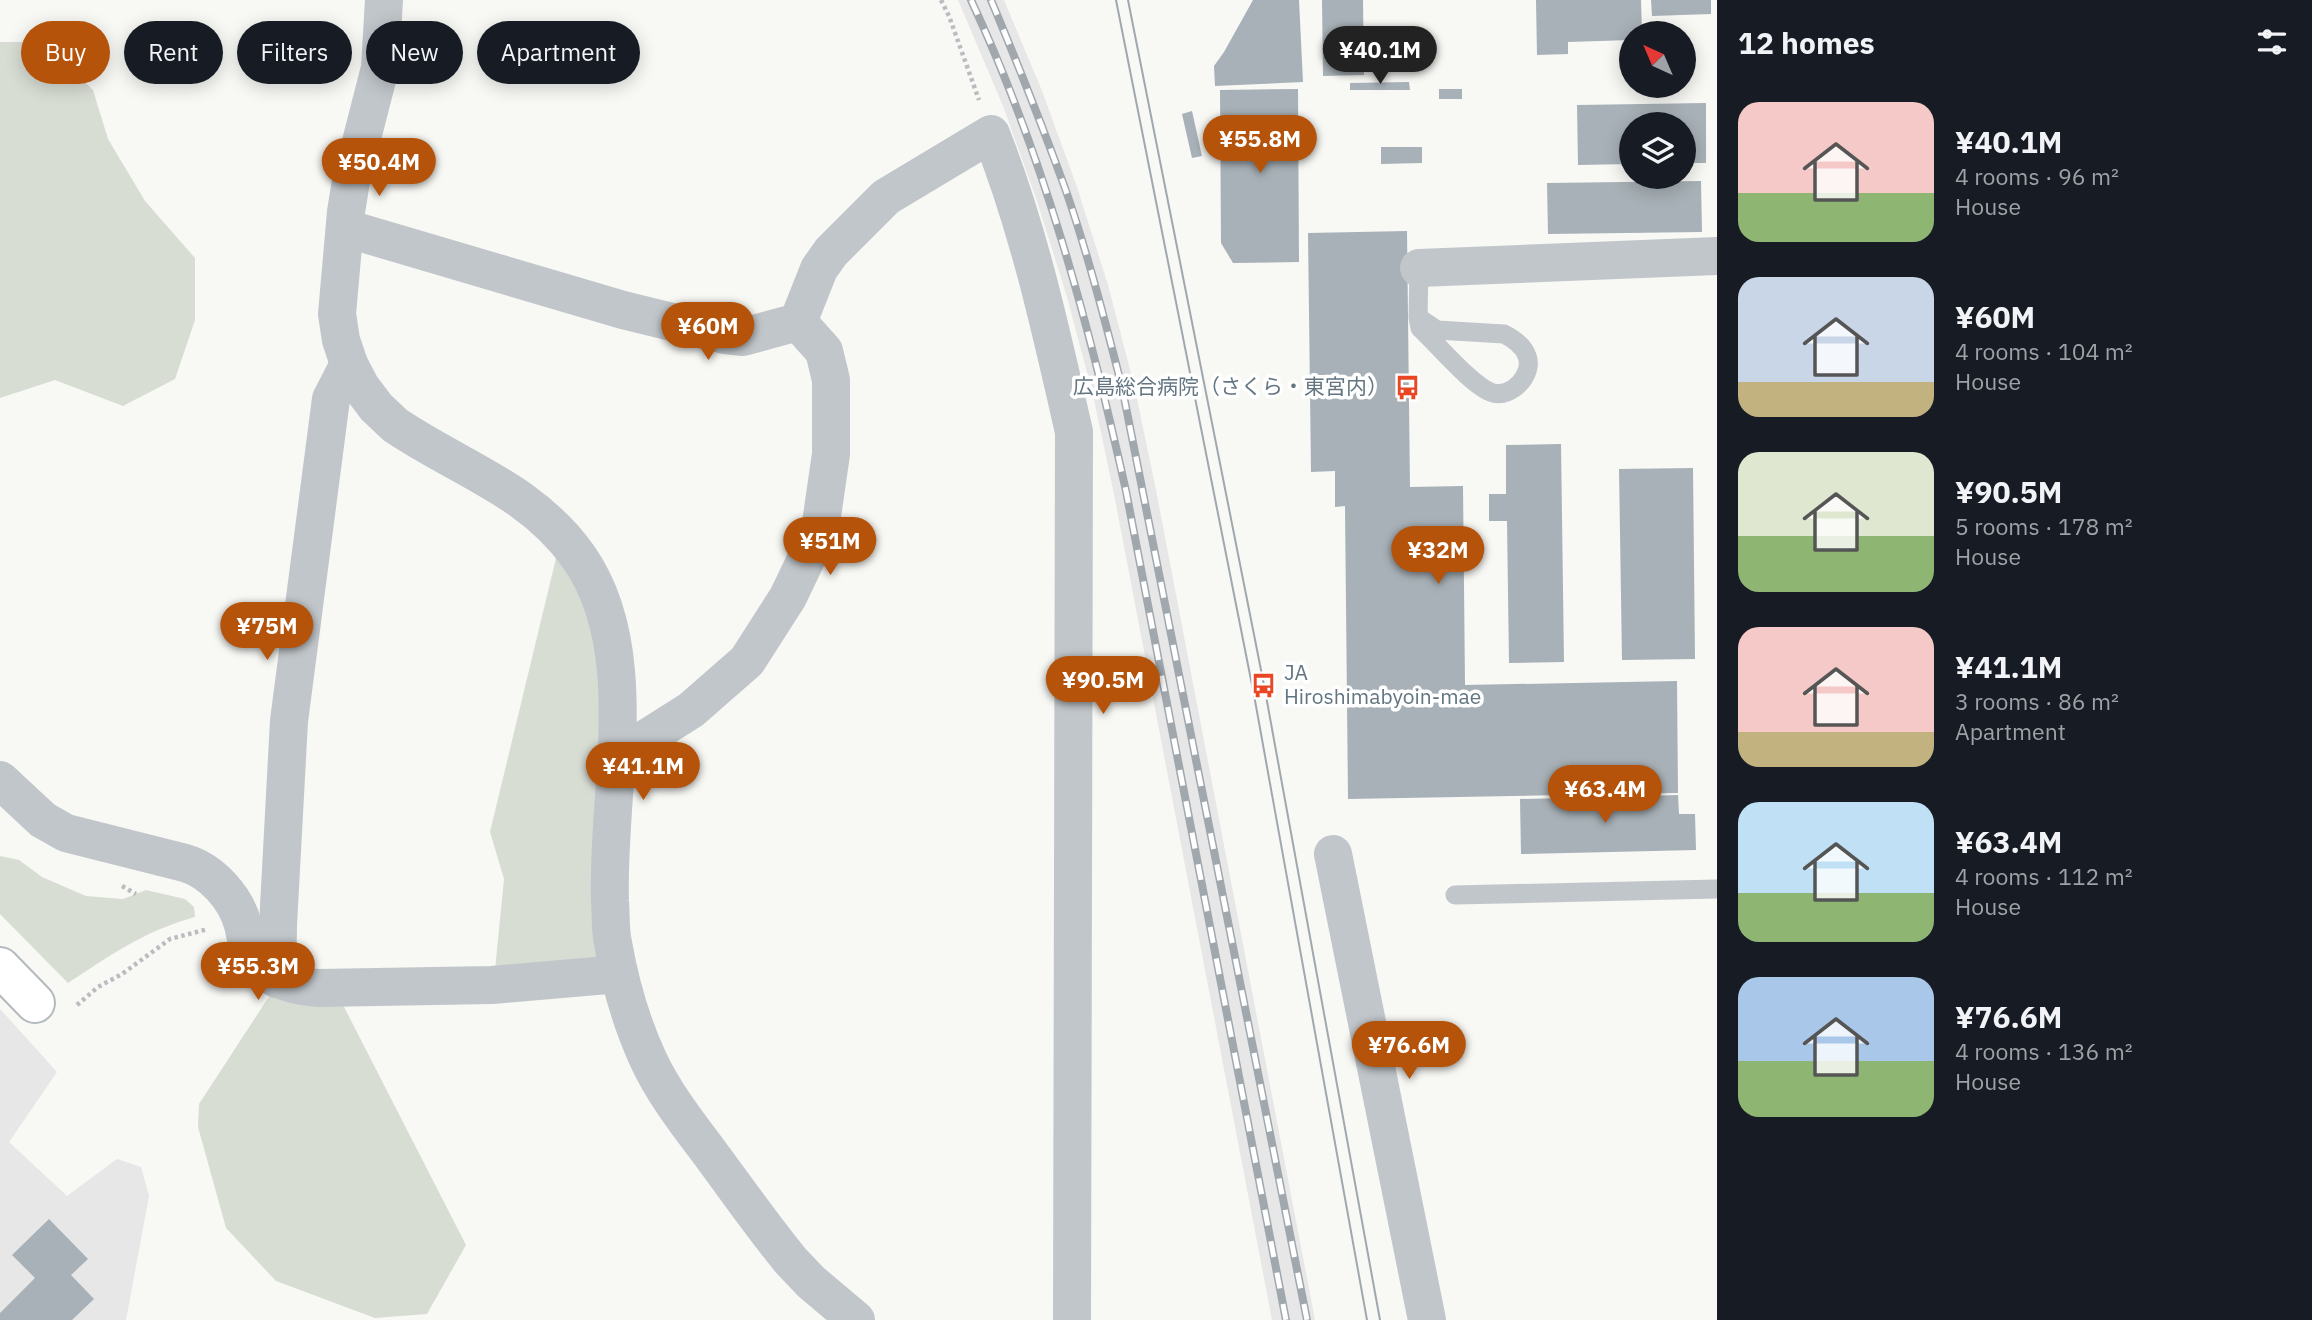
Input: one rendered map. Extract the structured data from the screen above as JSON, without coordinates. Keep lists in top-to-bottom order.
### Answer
{
  "places": {
    "bus stop": ["広島総合病院（さくら・東宮内）", "JA Hiroshimabyoin-mae"]
  },
  "north": "top left",
  "page": {
    "heading": "12 homes",
    "chip": [
      "Buy",
      "Rent",
      "Filters",
      "New",
      "Apartment"
    ],
    "price": [
      "¥40.1M",
      "¥55.8M",
      "¥50.4M",
      "¥60M",
      "¥51M",
      "¥32M",
      "¥75M",
      "¥90.5M",
      "¥41.1M",
      "¥63.4M",
      "¥55.3M",
      "¥76.6M"
    ],
    "list": [
      {
        "name": "¥40.1M",
        "note": "4 rooms · 96 m² · House"
      },
      {
        "name": "¥60M",
        "note": "4 rooms · 104 m² · House"
      },
      {
        "name": "¥90.5M",
        "note": "5 rooms · 178 m² · House"
      },
      {
        "name": "¥41.1M",
        "note": "3 rooms · 86 m² · Apartment"
      },
      {
        "name": "¥63.4M",
        "note": "4 rooms · 112 m² · House"
      },
      {
        "name": "¥76.6M",
        "note": "4 rooms · 136 m² · House"
      }
    ]
  }
}
